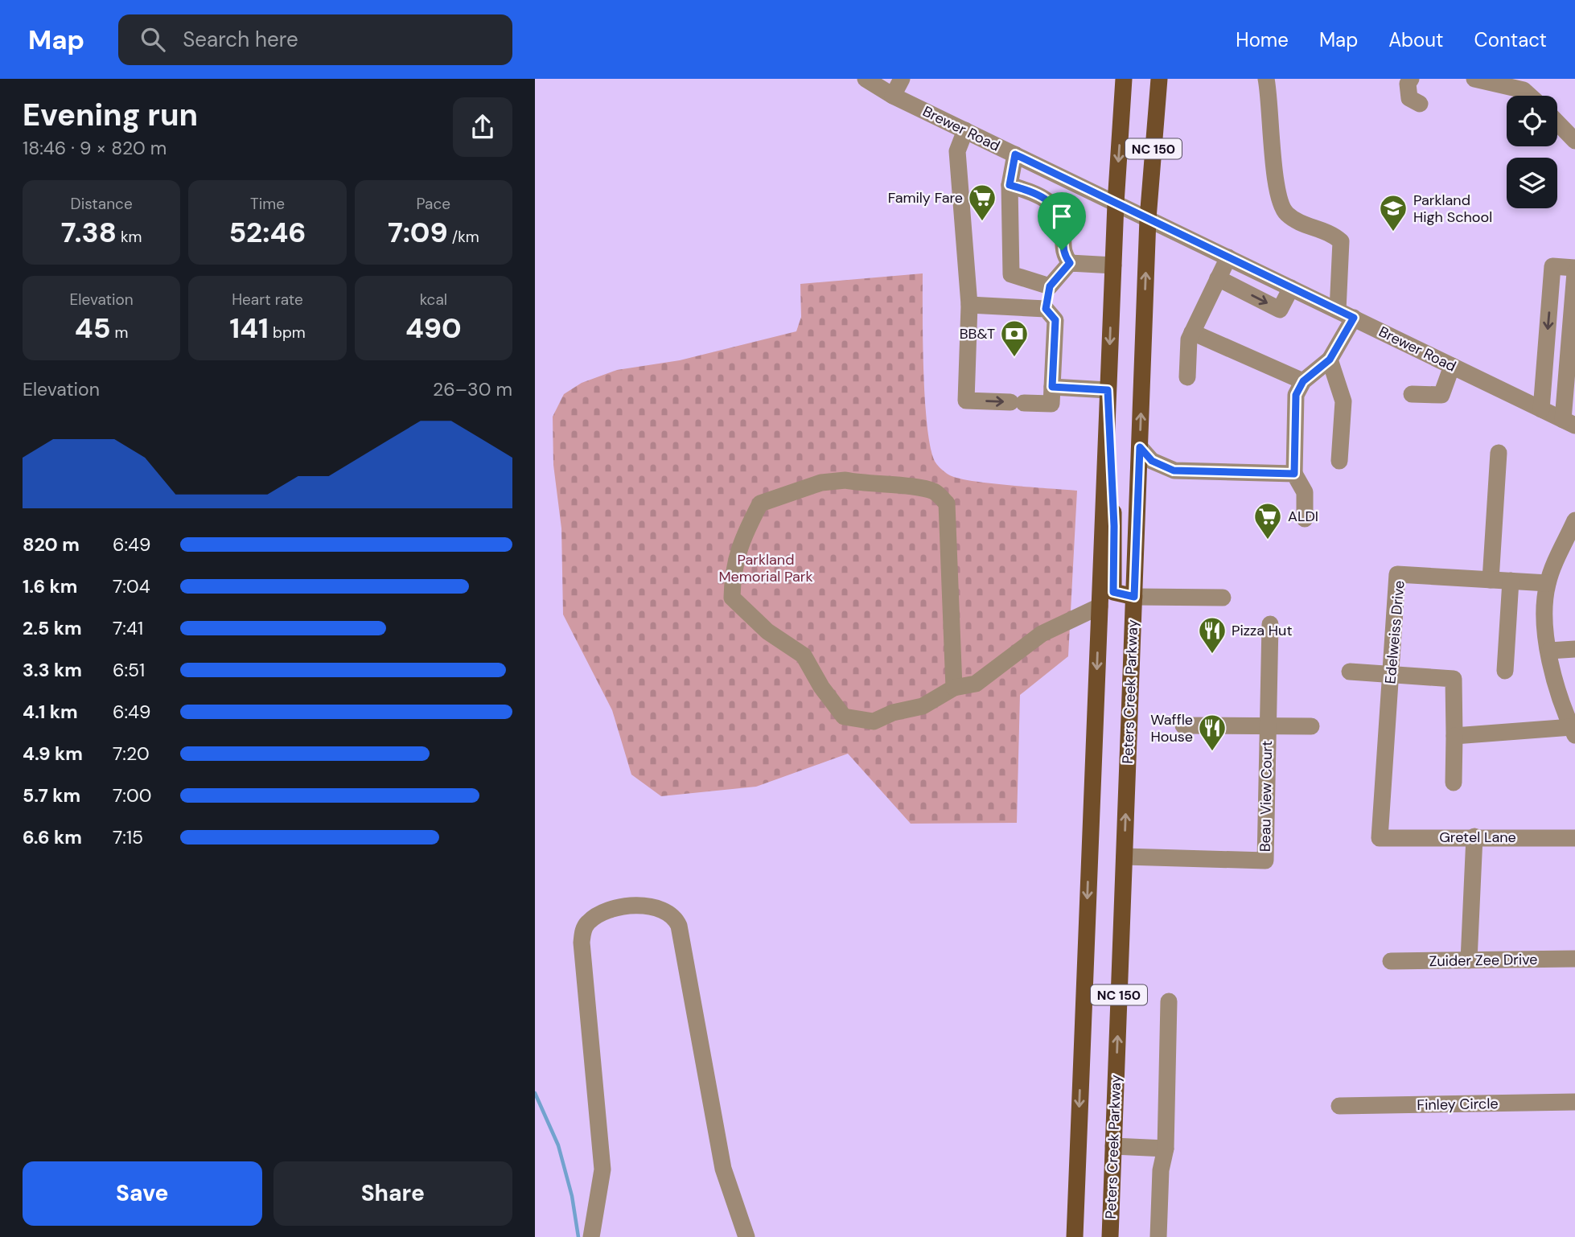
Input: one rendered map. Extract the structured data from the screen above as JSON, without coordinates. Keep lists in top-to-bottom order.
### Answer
{
  "streets": {
    "main road": ["NC 150", "Peters Creek Parkway"],
    "street": [
      "Brewer Road",
      "Edelweiss Drive",
      "Beau View Court",
      "Gretel Lane",
      "Zuider Zee Drive",
      "Finley Circle"
    ]
  },
  "crossings": [
    ["Brewer Road", "NC 150"],
    ["Brewer Road", "Peters Creek Parkway"],
    ["Edelweiss Drive", "Gretel Lane"],
    ["Peters Creek Parkway", "Beau View Court"]
  ],
  "parks": ["Parkland Memorial Park"],
  "places": {
    "supermarket": ["Family Fare", "ALDI"],
    "school or university": ["Parkland High School"],
    "bank": ["BB&T"],
    "restaurant": ["Pizza Hut", "Waffle House"]
  },
  "page": {
    "header": "Map",
    "search": "Search here",
    "nav": [
      "Home",
      "Map",
      "About",
      "Contact"
    ],
    "heading": ["Evening run", "18:46 · 9 × 820 m"],
    "stats": [
      ["Distance", "7.38 km"],
      ["Time", "52:46"],
      ["Pace", "7:09 /km"],
      ["Elevation", "45 m"],
      ["Heart rate", "141 bpm"],
      ["kcal", "490"]
    ],
    "chart": ["Elevation", "26–30 m"],
    "list": [
      {
        "name": "820 m",
        "note": "6:49"
      },
      {
        "name": "1.6 km",
        "note": "7:04"
      },
      {
        "name": "2.5 km",
        "note": "7:41"
      },
      {
        "name": "3.3 km",
        "note": "6:51"
      },
      {
        "name": "4.1 km",
        "note": "6:49"
      },
      {
        "name": "4.9 km",
        "note": "7:20"
      },
      {
        "name": "5.7 km",
        "note": "7:00"
      },
      {
        "name": "6.6 km",
        "note": "7:15"
      }
    ],
    "buttons": ["Save", "Share"]
  }
}
